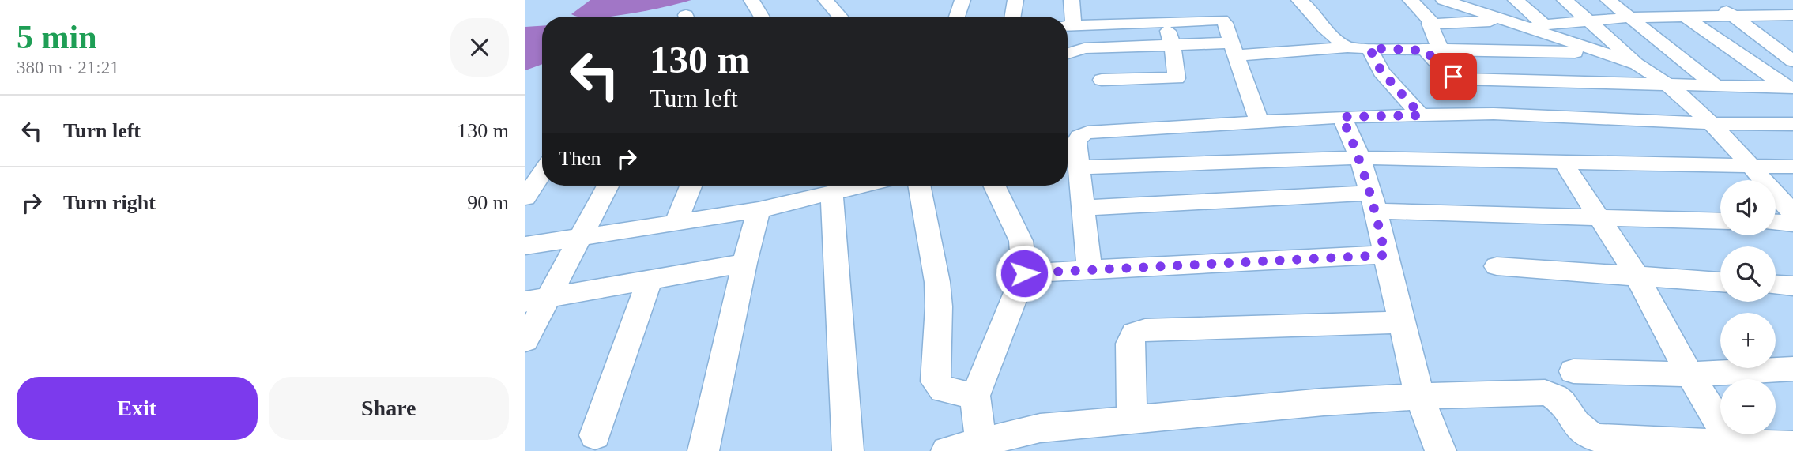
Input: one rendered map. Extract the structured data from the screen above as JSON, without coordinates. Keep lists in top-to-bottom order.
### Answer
{
  "page": {
    "heading": ["5 min", "380 m · 21:21"],
    "turn": ["130 m", "Turn left"],
    "list": [
      {
        "name": "Turn left",
        "value": "130 m"
      },
      {
        "name": "Turn right",
        "value": "90 m"
      }
    ],
    "then": "Then",
    "map_buttons": ["+", "−"],
    "buttons": ["Exit", "Share"]
  }
}
